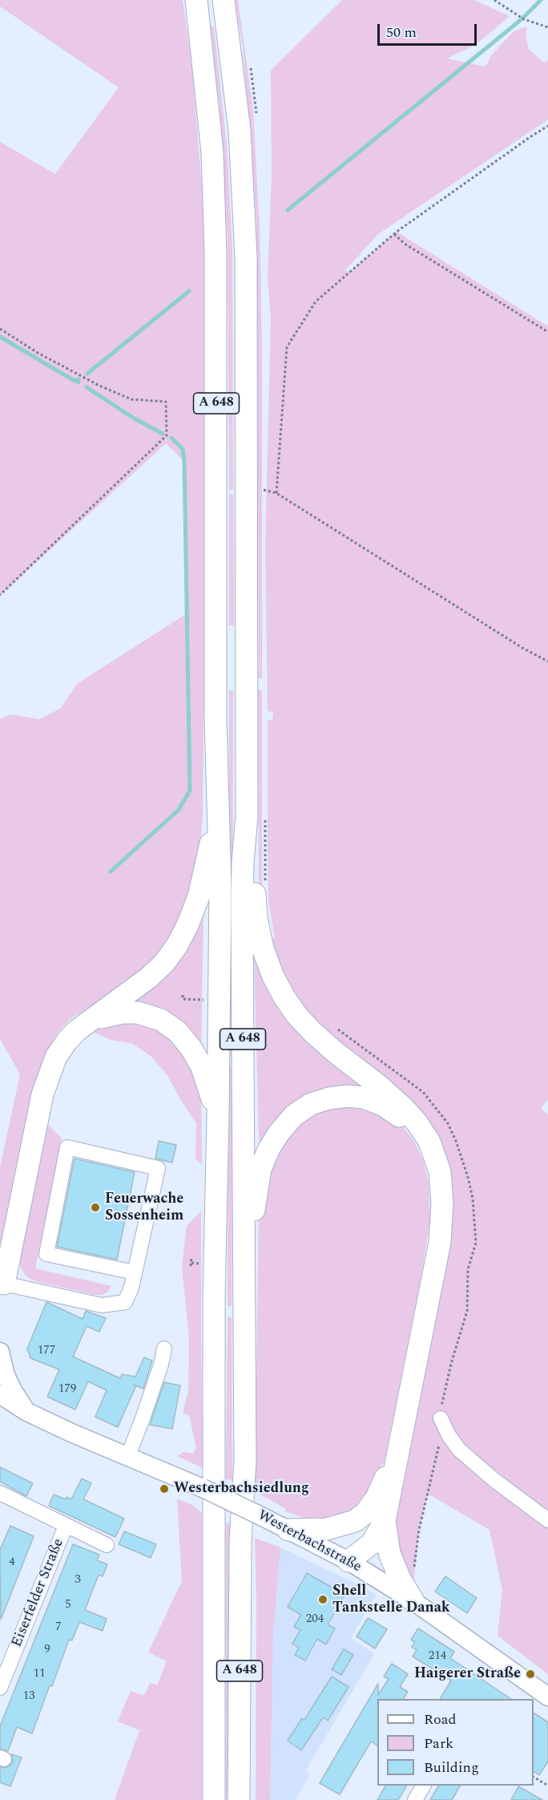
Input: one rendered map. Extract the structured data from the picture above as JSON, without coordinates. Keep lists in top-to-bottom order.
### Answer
{
  "streets": {
    "highway": ["A 648"],
    "main road": ["Westerbachstraße"],
    "street": ["Eiserfelder Straße"]
  },
  "places": [
    "Feuerwache Sossenheim",
    "Westerbachsiedlung",
    "Shell Tankstelle Danak",
    "Haigerer Straße"
  ],
  "house_numbers": [
    "177",
    "179",
    "4",
    "3",
    "5",
    "204",
    "7",
    "9",
    "214",
    "11",
    "13"
  ],
  "legend": ["Road", "Park", "Building"],
  "scale_bar": "50 m"
}
